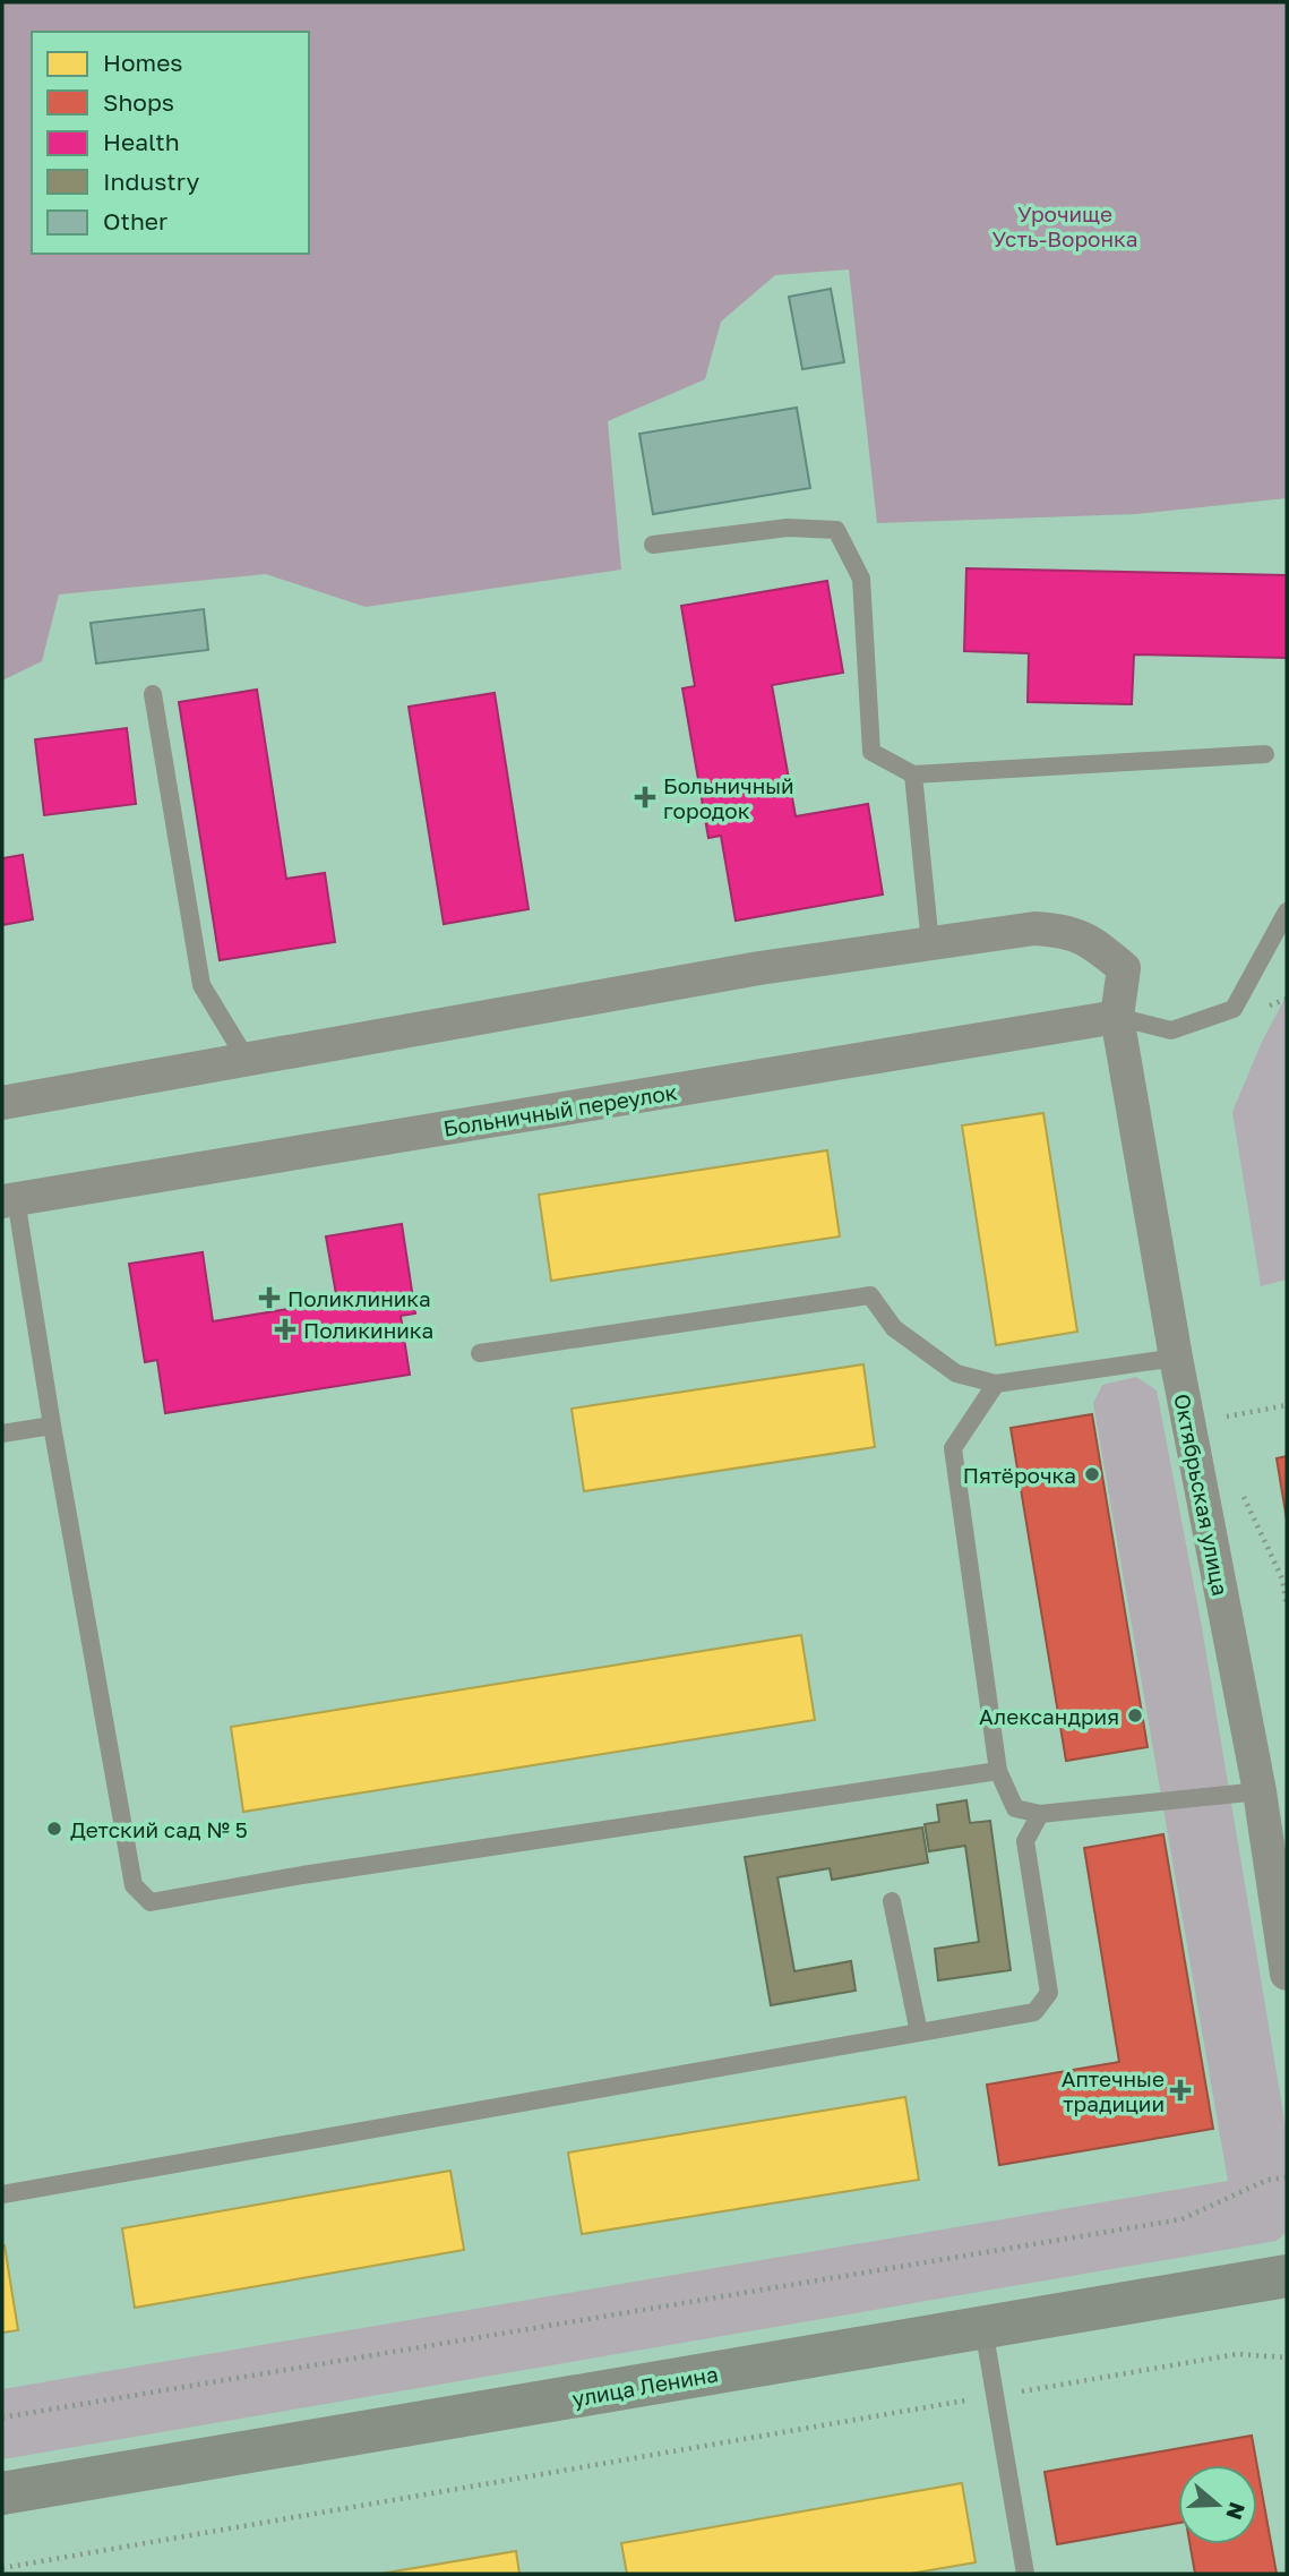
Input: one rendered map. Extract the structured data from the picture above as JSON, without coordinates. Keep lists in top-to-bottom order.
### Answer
{
  "streets": {
    "main road": ["улица Ленина"],
    "street": ["Больничный переулок", "Октябрьская улица"]
  },
  "crossings": [
    ["Больничный переулок", "Октябрьская улица"]
  ],
  "parks": ["Урочище Усть-Воронка"],
  "places": {
    "health": [
      "Больничный городок",
      "Поликлиника",
      "Поликиника",
      "Аптечные традиции"
    ],
    "other": ["Пятёрочка", "Александрия", "Детский сад № 5"]
  },
  "legend": [
    "Homes",
    "Shops",
    "Health",
    "Industry",
    "Other"
  ],
  "north": "right"
}
